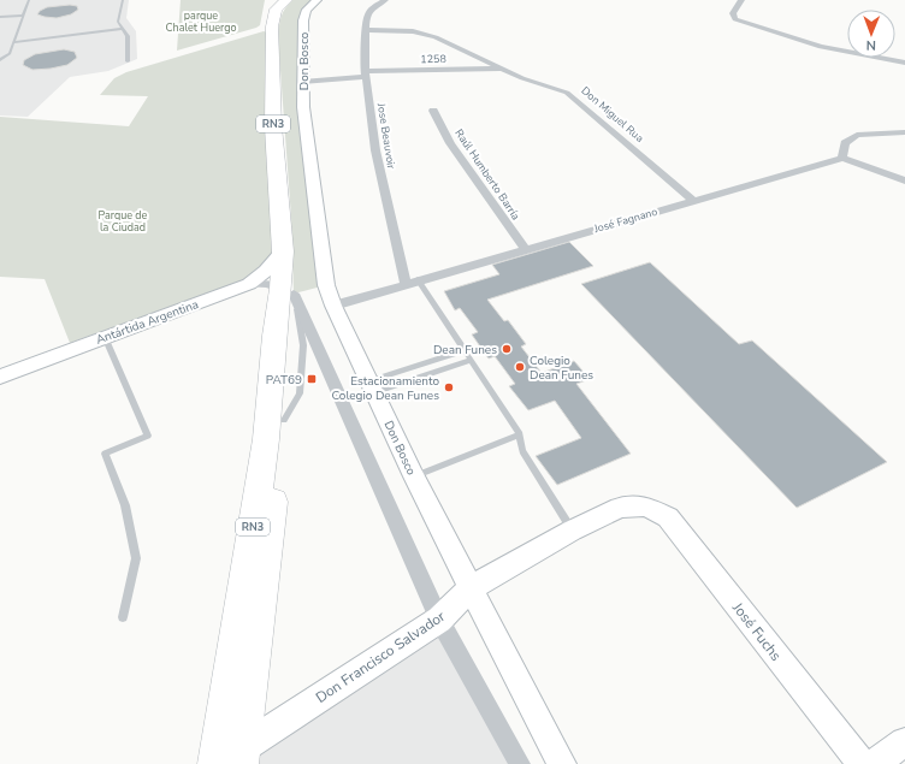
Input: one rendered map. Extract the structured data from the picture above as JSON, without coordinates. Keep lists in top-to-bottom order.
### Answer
{
  "streets": {
    "highway": ["RN3"],
    "main road": [
      "Don Bosco",
      "Antártida Argentina",
      "José Fuchs",
      "Don Francisco Salvador"
    ],
    "street": [
      "1258",
      "Don Miguel Rua",
      "Jose Beauvoir",
      "Raúl Humberto Barría",
      "José Fagnano"
    ]
  },
  "crossings": [
    ["1258", "Don Bosco"],
    ["1258", "Don Miguel Rua"],
    ["1258", "Jose Beauvoir"],
    ["Don Bosco", "José Fagnano"],
    ["Don Bosco", "Don Francisco Salvador"],
    ["Don Miguel Rua", "Jose Beauvoir"],
    ["Don Miguel Rua", "José Fagnano"],
    ["RN3", "Antártida Argentina"],
    ["RN3", "Don Francisco Salvador"],
    ["Jose Beauvoir", "José Fagnano"],
    ["Raúl Humberto Barría", "José Fagnano"],
    ["José Fuchs", "Don Francisco Salvador"]
  ],
  "parks": ["parque Chalet Huergo", "Parque de la Ciudad"],
  "places": {
    "other": ["Dean Funes", "Colegio Dean Funes", "Estacionamiento Colegio Dean Funes"],
    "transit": ["PAT69"]
  },
  "north": "bottom"
}
